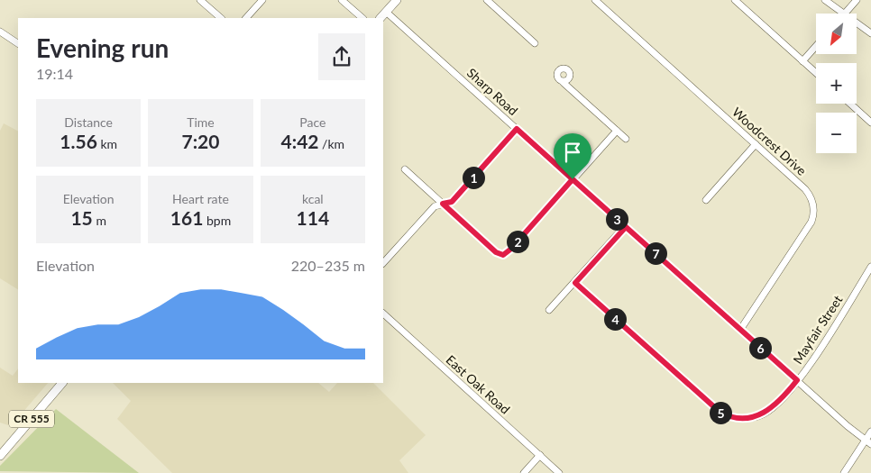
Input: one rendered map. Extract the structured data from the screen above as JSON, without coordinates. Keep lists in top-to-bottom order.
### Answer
{
  "streets": {
    "main road": ["CR 555"],
    "street": [
      "Sharp Road",
      "Woodcrest Drive",
      "Mayfair Street",
      "East Oak Road"
    ]
  },
  "crossings": [
    ["Sharp Road", "Woodcrest Drive"],
    ["Sharp Road", "Mayfair Street"]
  ],
  "north": "bottom left",
  "page": {
    "map_buttons": ["+", "−"],
    "heading": ["Evening run", "19:14"],
    "stats": [
      ["Distance", "1.56 km"],
      ["Time", "7:20"],
      ["Pace", "4:42 /km"],
      ["Elevation", "15 m"],
      ["Heart rate", "161 bpm"],
      ["kcal", "114"]
    ],
    "pins": [
      "1",
      "3",
      "2",
      "7",
      "4",
      "6",
      "5"
    ],
    "chart": ["Elevation", "220–235 m"]
  }
}
